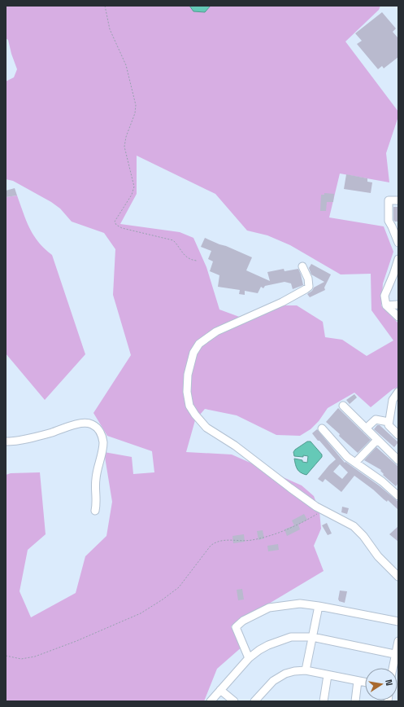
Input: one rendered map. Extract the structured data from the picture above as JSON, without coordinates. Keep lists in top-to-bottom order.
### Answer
{
  "north": "right"
}
